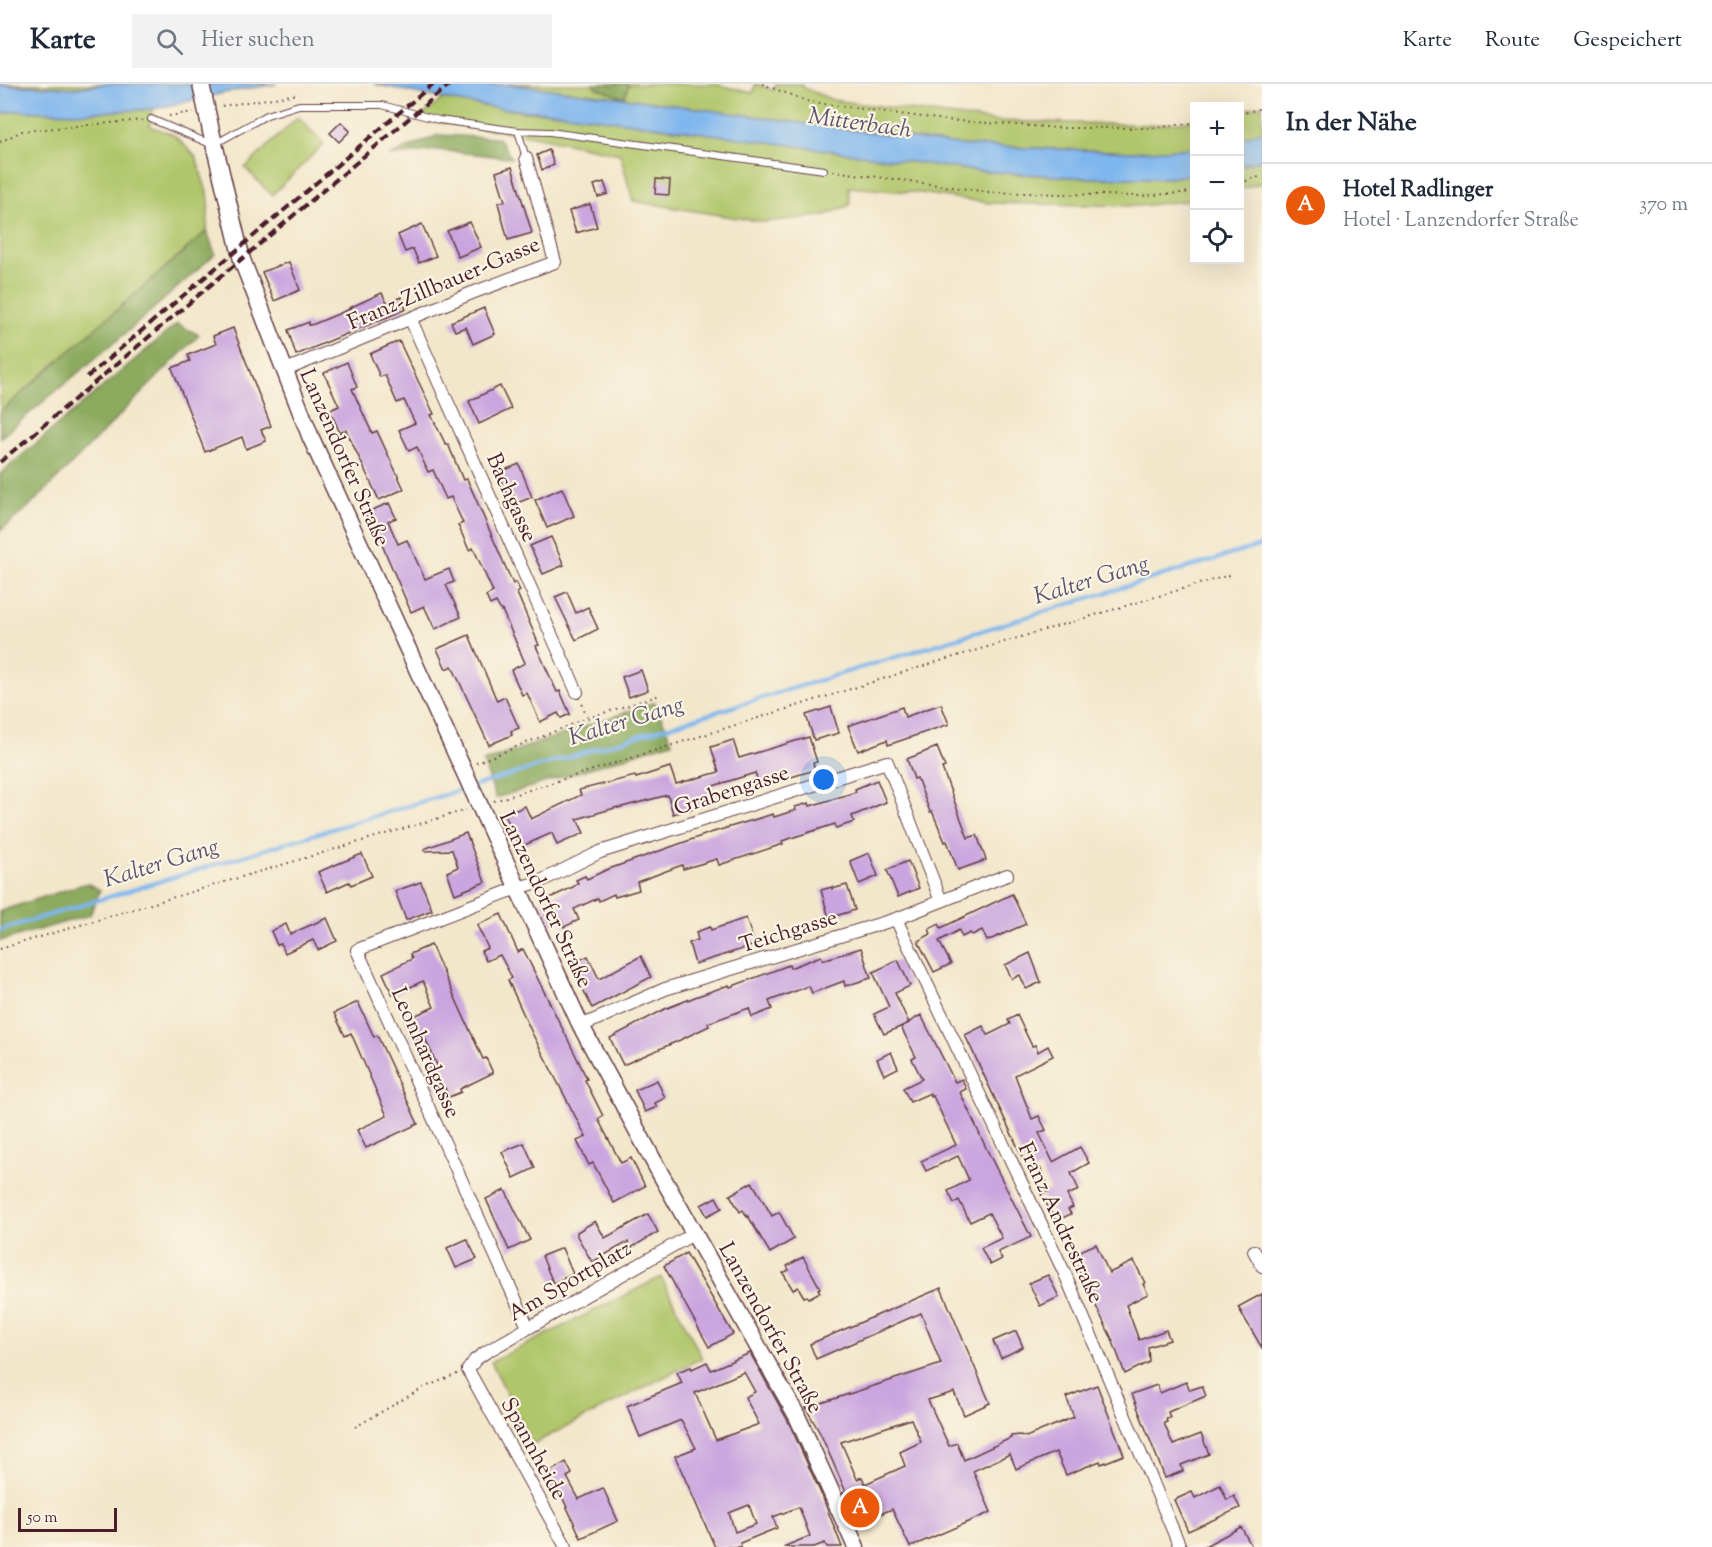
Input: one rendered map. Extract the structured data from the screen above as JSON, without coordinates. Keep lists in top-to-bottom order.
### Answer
{
  "streets": {
    "street": [
      "Franz-Zillbauer-Gasse",
      "Lanzendorfer Straße",
      "Bachgasse",
      "Grabengasse",
      "Teichgasse",
      "Leonhardgasse",
      "Franz Andrestraße",
      "Am Sportplatz",
      "Spannheide"
    ]
  },
  "crossings": [
    ["Franz-Zillbauer-Gasse", "Lanzendorfer Straße"],
    ["Franz-Zillbauer-Gasse", "Bachgasse"],
    ["Lanzendorfer Straße", "Grabengasse"],
    ["Lanzendorfer Straße", "Teichgasse"],
    ["Lanzendorfer Straße", "Leonhardgasse"],
    ["Lanzendorfer Straße", "Am Sportplatz"],
    ["Grabengasse", "Teichgasse"],
    ["Grabengasse", "Leonhardgasse"],
    ["Teichgasse", "Franz Andrestraße"],
    ["Leonhardgasse", "Am Sportplatz"],
    ["Am Sportplatz", "Spannheide"]
  ],
  "water": ["Mitterbach", "Kalter Gang"],
  "scale_bar": "50 m",
  "page": {
    "header": "Karte",
    "search": "Hier suchen",
    "nav": ["Karte", "Route", "Gespeichert"],
    "heading": "In der Nähe",
    "map_buttons": ["+", "−"],
    "list": [
      {
        "mark": "A",
        "name": "Hotel Radlinger",
        "note": "Hotel · Lanzendorfer Straße",
        "value": "370 m"
      }
    ],
    "pins": "A",
    "scale": "50 m"
  }
}
